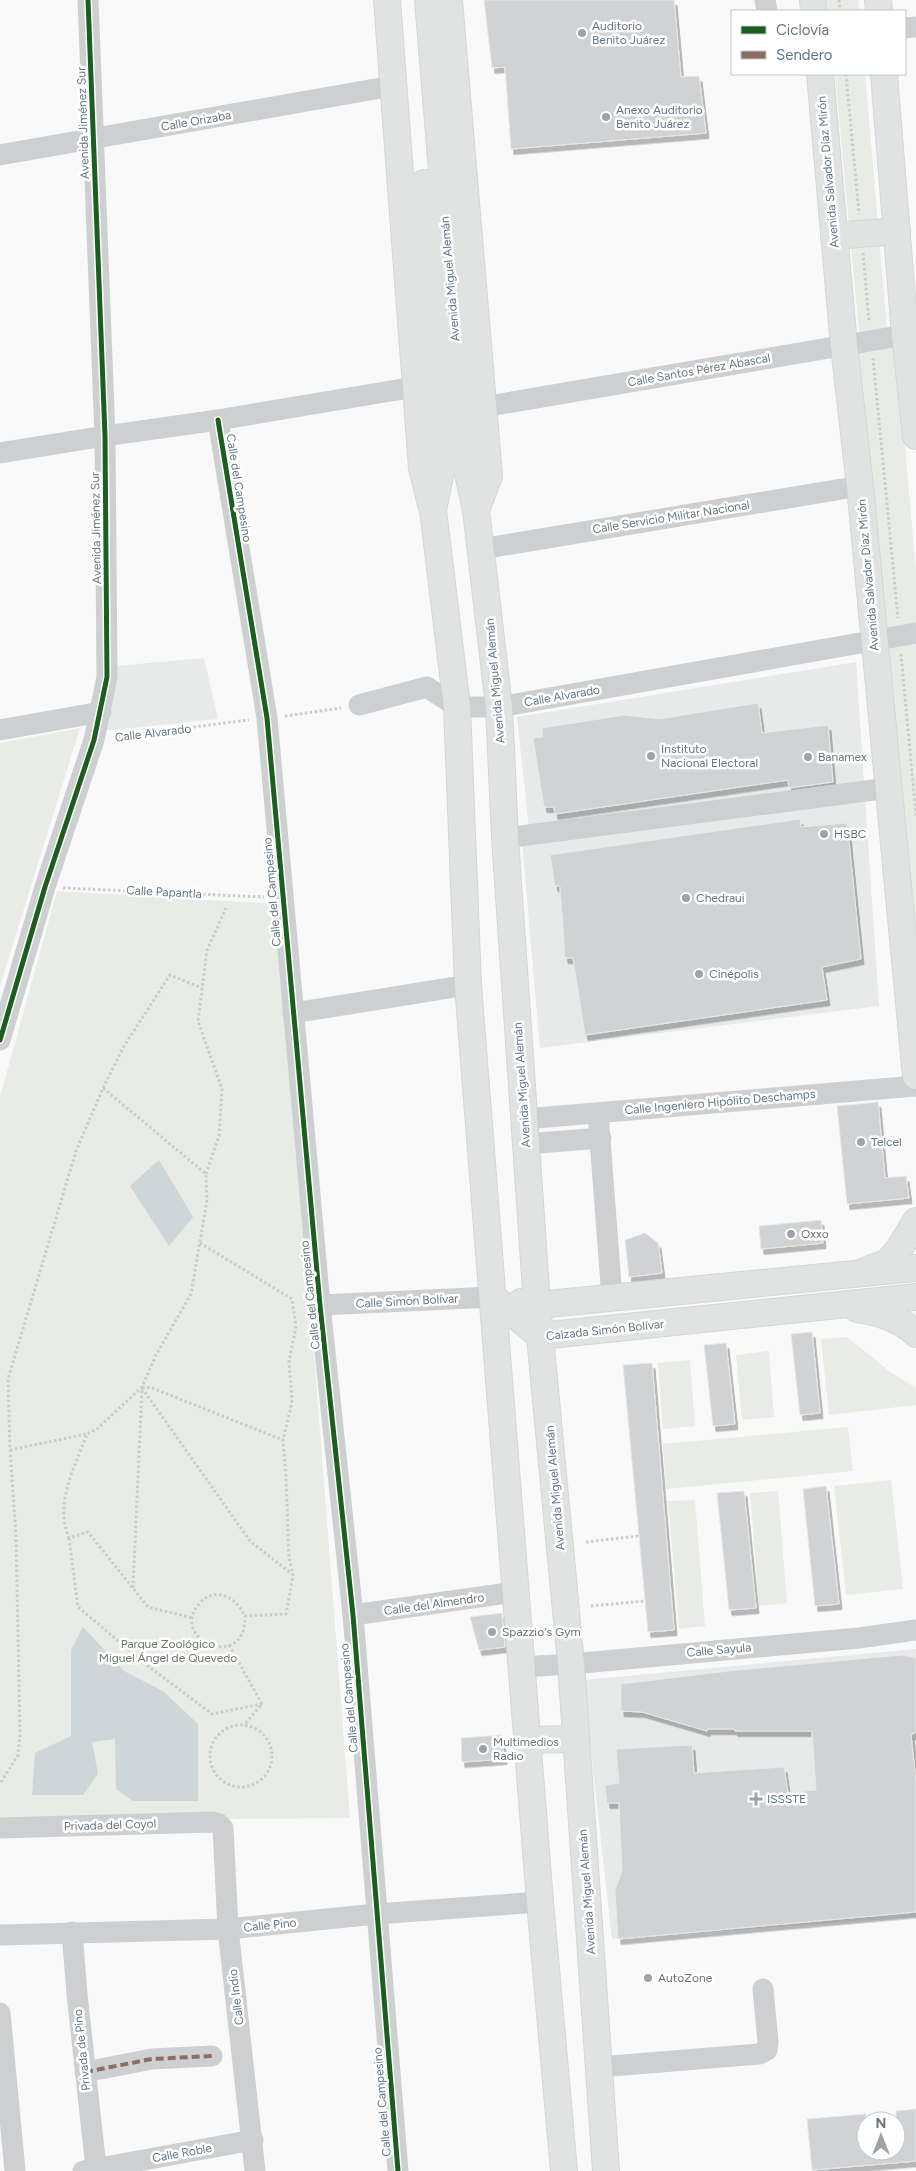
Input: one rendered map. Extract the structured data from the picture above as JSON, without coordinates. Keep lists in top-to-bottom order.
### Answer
{
  "streets": {
    "main road": ["Avenida Salvador Díaz Mirón", "Avenida Miguel Alemán", "Calzada Simón Bolívar"],
    "street": [
      "Calle Orizaba",
      "Avenida Jiménez Sur",
      "Calle Santos Pérez Abascal",
      "Calle del Campesino",
      "Calle Servicio Militar Nacional",
      "Calle Alvarado",
      "Calle Ingeniero Hipólito Deschamps",
      "Calle Simón Bolívar",
      "Calle del Almendro",
      "Calle Sayula",
      "Privada del Coyol",
      "Calle Pino",
      "Calle Indio",
      "Privada de Pino",
      "Calle Roble"
    ],
    "path": ["Calle Papantla"]
  },
  "crossings": [
    ["Calle Orizaba", "Avenida Jiménez Sur"],
    ["Avenida Jiménez Sur", "Calle Alvarado"],
    ["Avenida Jiménez Sur", "Calle Papantla"],
    ["Avenida Salvador Díaz Mirón", "Calle Santos Pérez Abascal"],
    ["Avenida Salvador Díaz Mirón", "Calle Servicio Militar Nacional"],
    ["Avenida Salvador Díaz Mirón", "Calle Alvarado"],
    ["Avenida Miguel Alemán", "Calle Servicio Militar Nacional"],
    ["Avenida Miguel Alemán", "Calle Alvarado"],
    ["Avenida Miguel Alemán", "Calle Ingeniero Hipólito Deschamps"],
    ["Avenida Miguel Alemán", "Calle Simón Bolívar"],
    ["Avenida Miguel Alemán", "Calzada Simón Bolívar"],
    ["Avenida Miguel Alemán", "Calle del Almendro"],
    ["Avenida Miguel Alemán", "Calle Sayula"],
    ["Avenida Miguel Alemán", "Calle Pino"],
    ["Calle del Campesino", "Calle Alvarado"],
    ["Calle del Campesino", "Calle Papantla"],
    ["Calle del Campesino", "Calle Simón Bolívar"],
    ["Calle del Campesino", "Calle del Almendro"],
    ["Calle del Campesino", "Calle Pino"],
    ["Calle Simón Bolívar", "Calzada Simón Bolívar"],
    ["Privada del Coyol", "Calle Indio"],
    ["Calle Pino", "Calle Indio"],
    ["Calle Pino", "Privada de Pino"],
    ["Calle Indio", "Calle Roble"],
    ["Privada de Pino", "Calle Roble"]
  ],
  "parks": ["Parque Zoológico Miguel Ángel de Quevedo"],
  "places": {
    "other": [
      "Auditorio Benito Juárez",
      "Anexo Auditorio Benito Juárez",
      "Instituto Nacional Electoral",
      "Banamex",
      "HSBC",
      "Chedraui",
      "Cinépolis",
      "Telcel",
      "Oxxo",
      "Spazzio's Gym",
      "Multimedios Radio",
      "AutoZone"
    ],
    "health": ["ISSSTE"]
  },
  "legend": ["Ciclovía", "Sendero"],
  "north": "top"
}
